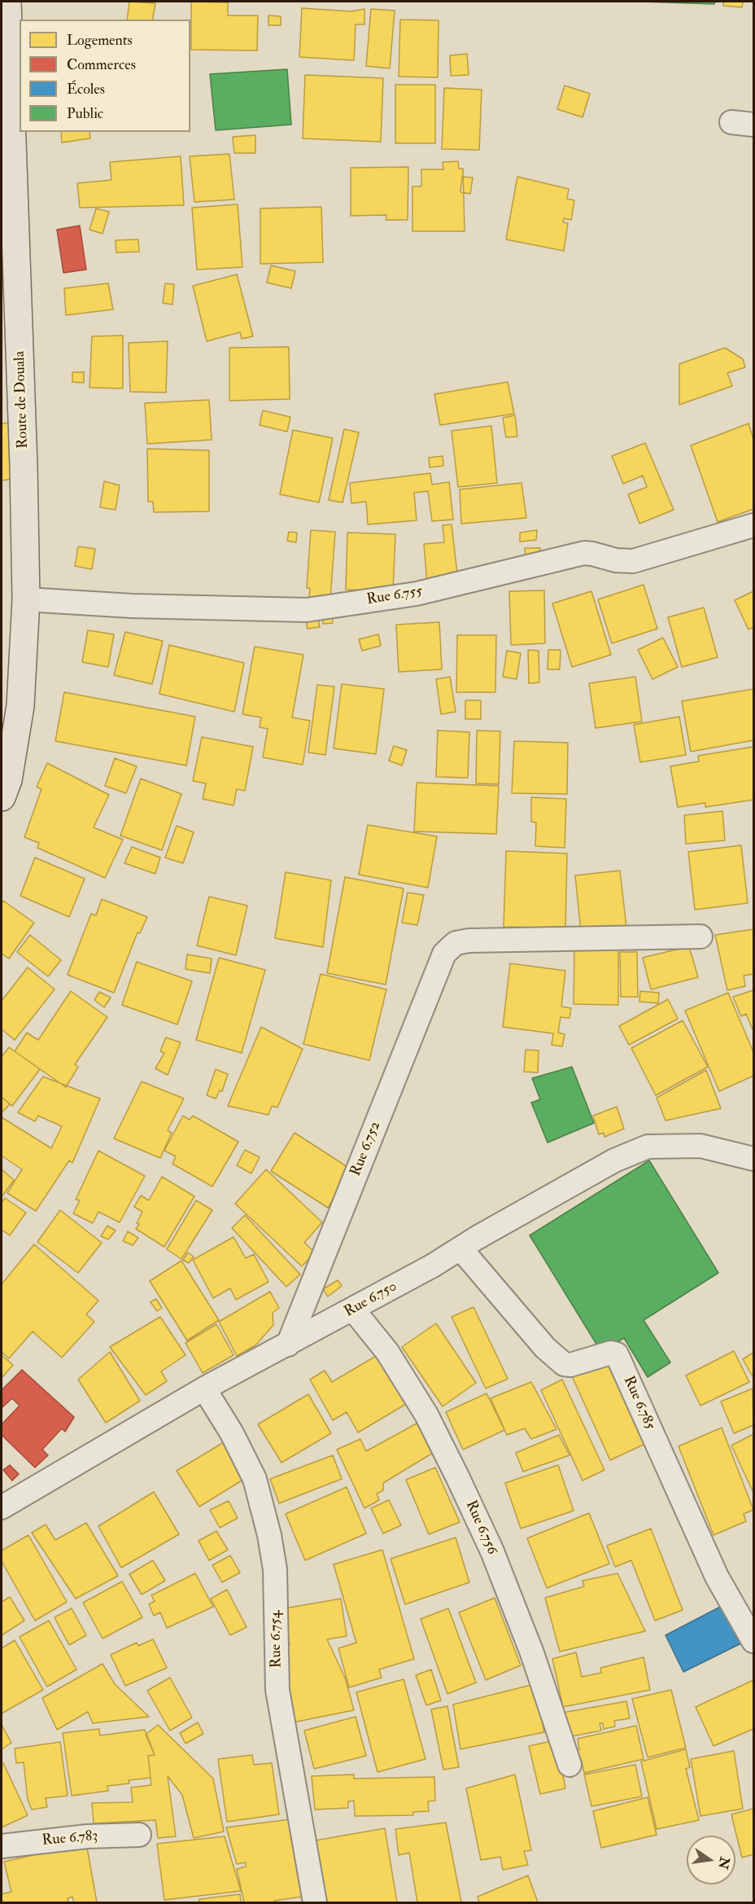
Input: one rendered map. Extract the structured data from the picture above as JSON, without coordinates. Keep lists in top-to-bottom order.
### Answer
{
  "streets": {
    "highway": ["Route de Douala"],
    "street": [
      "Rue 6.755",
      "Rue 6.752",
      "Rue 6.750",
      "Rue 6.785",
      "Rue 6.756",
      "Rue 6.754",
      "Rue 6.783"
    ]
  },
  "crossings": [
    ["Route de Douala", "Rue 6.755"],
    ["Rue 6.752", "Rue 6.750"],
    ["Rue 6.750", "Rue 6.785"],
    ["Rue 6.750", "Rue 6.756"],
    ["Rue 6.750", "Rue 6.754"]
  ],
  "legend": [
    "Logements",
    "Commerces",
    "Écoles",
    "Public"
  ],
  "north": "right"
}
